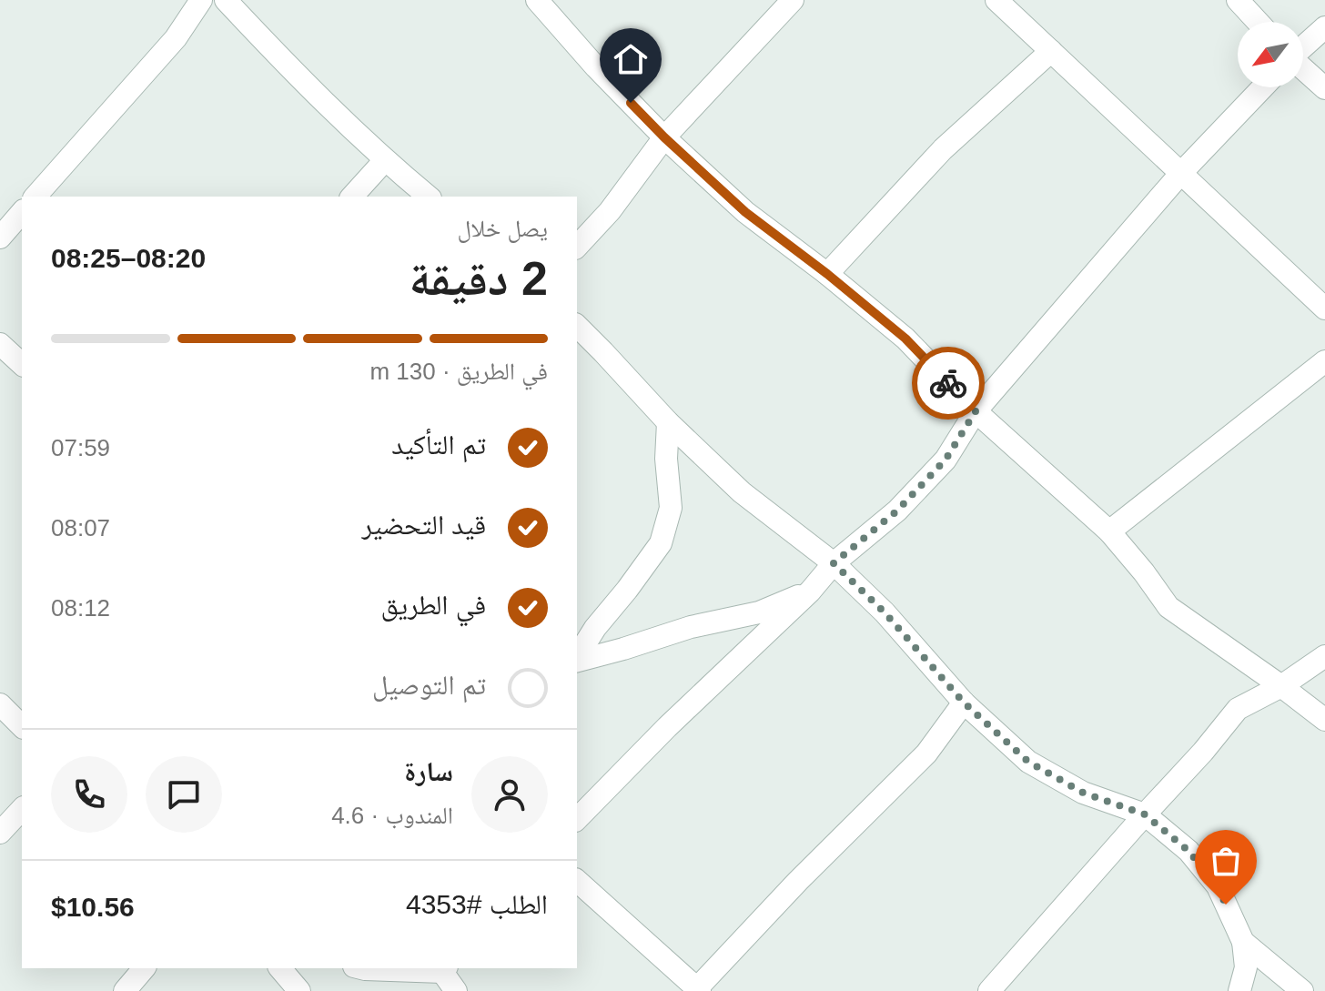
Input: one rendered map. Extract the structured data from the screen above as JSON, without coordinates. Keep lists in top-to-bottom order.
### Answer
{
  "north": "bottom left",
  "page": {
    "heading": ["2 دقيقة", "يصل خلال", "08:20–08:25"],
    "panel": [
      "سارة",
      "المندوب · 4.6",
      "الطلب #4353",
      "$10.56"
    ],
    "bar": "في الطريق · 130 m",
    "list": [
      ["تم التأكيد", "07:59"],
      ["قيد التحضير", "08:07"],
      ["في الطريق", "08:12"],
      "تم التوصيل"
    ]
  }
}
